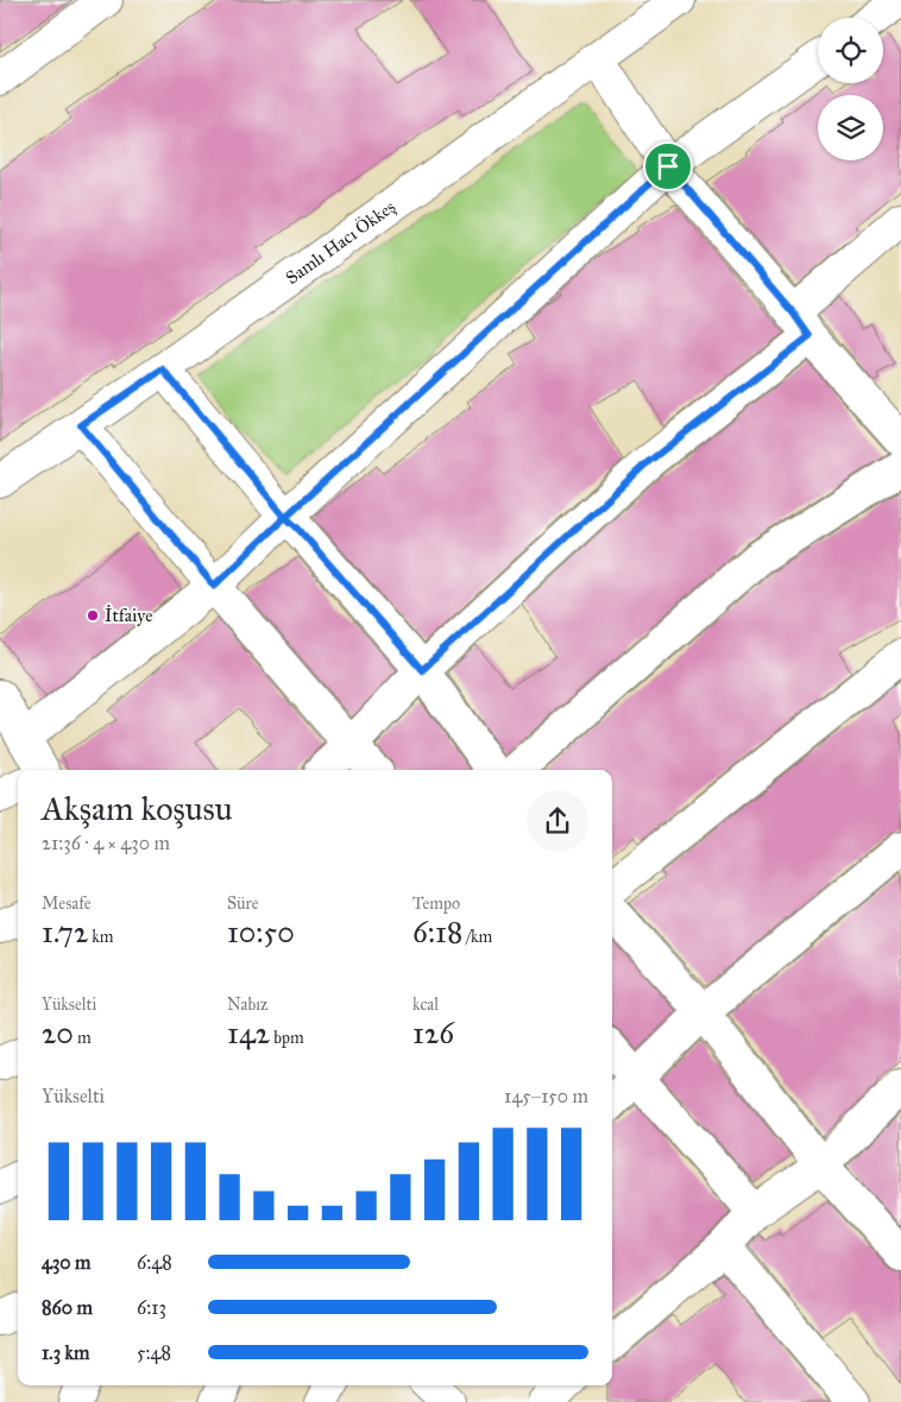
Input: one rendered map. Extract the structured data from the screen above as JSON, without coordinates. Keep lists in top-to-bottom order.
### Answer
{
  "streets": {
    "street": ["Samlı Hacı Ökkeş"]
  },
  "places": ["İtfaiye"],
  "page": {
    "heading": ["Akşam koşusu", "21:36 · 4 × 430 m"],
    "stats": [
      ["Mesafe", "1.72 km"],
      ["Süre", "10:50"],
      ["Tempo", "6:18 /km"],
      ["Yükselti", "20 m"],
      ["Nabız", "142 bpm"],
      ["kcal", "126"]
    ],
    "chart": ["Yükselti", "145–150 m"],
    "list": [
      {
        "name": "430 m",
        "note": "6:48"
      },
      {
        "name": "860 m",
        "note": "6:13"
      },
      {
        "name": "1.3 km",
        "note": "5:48"
      }
    ]
  }
}
